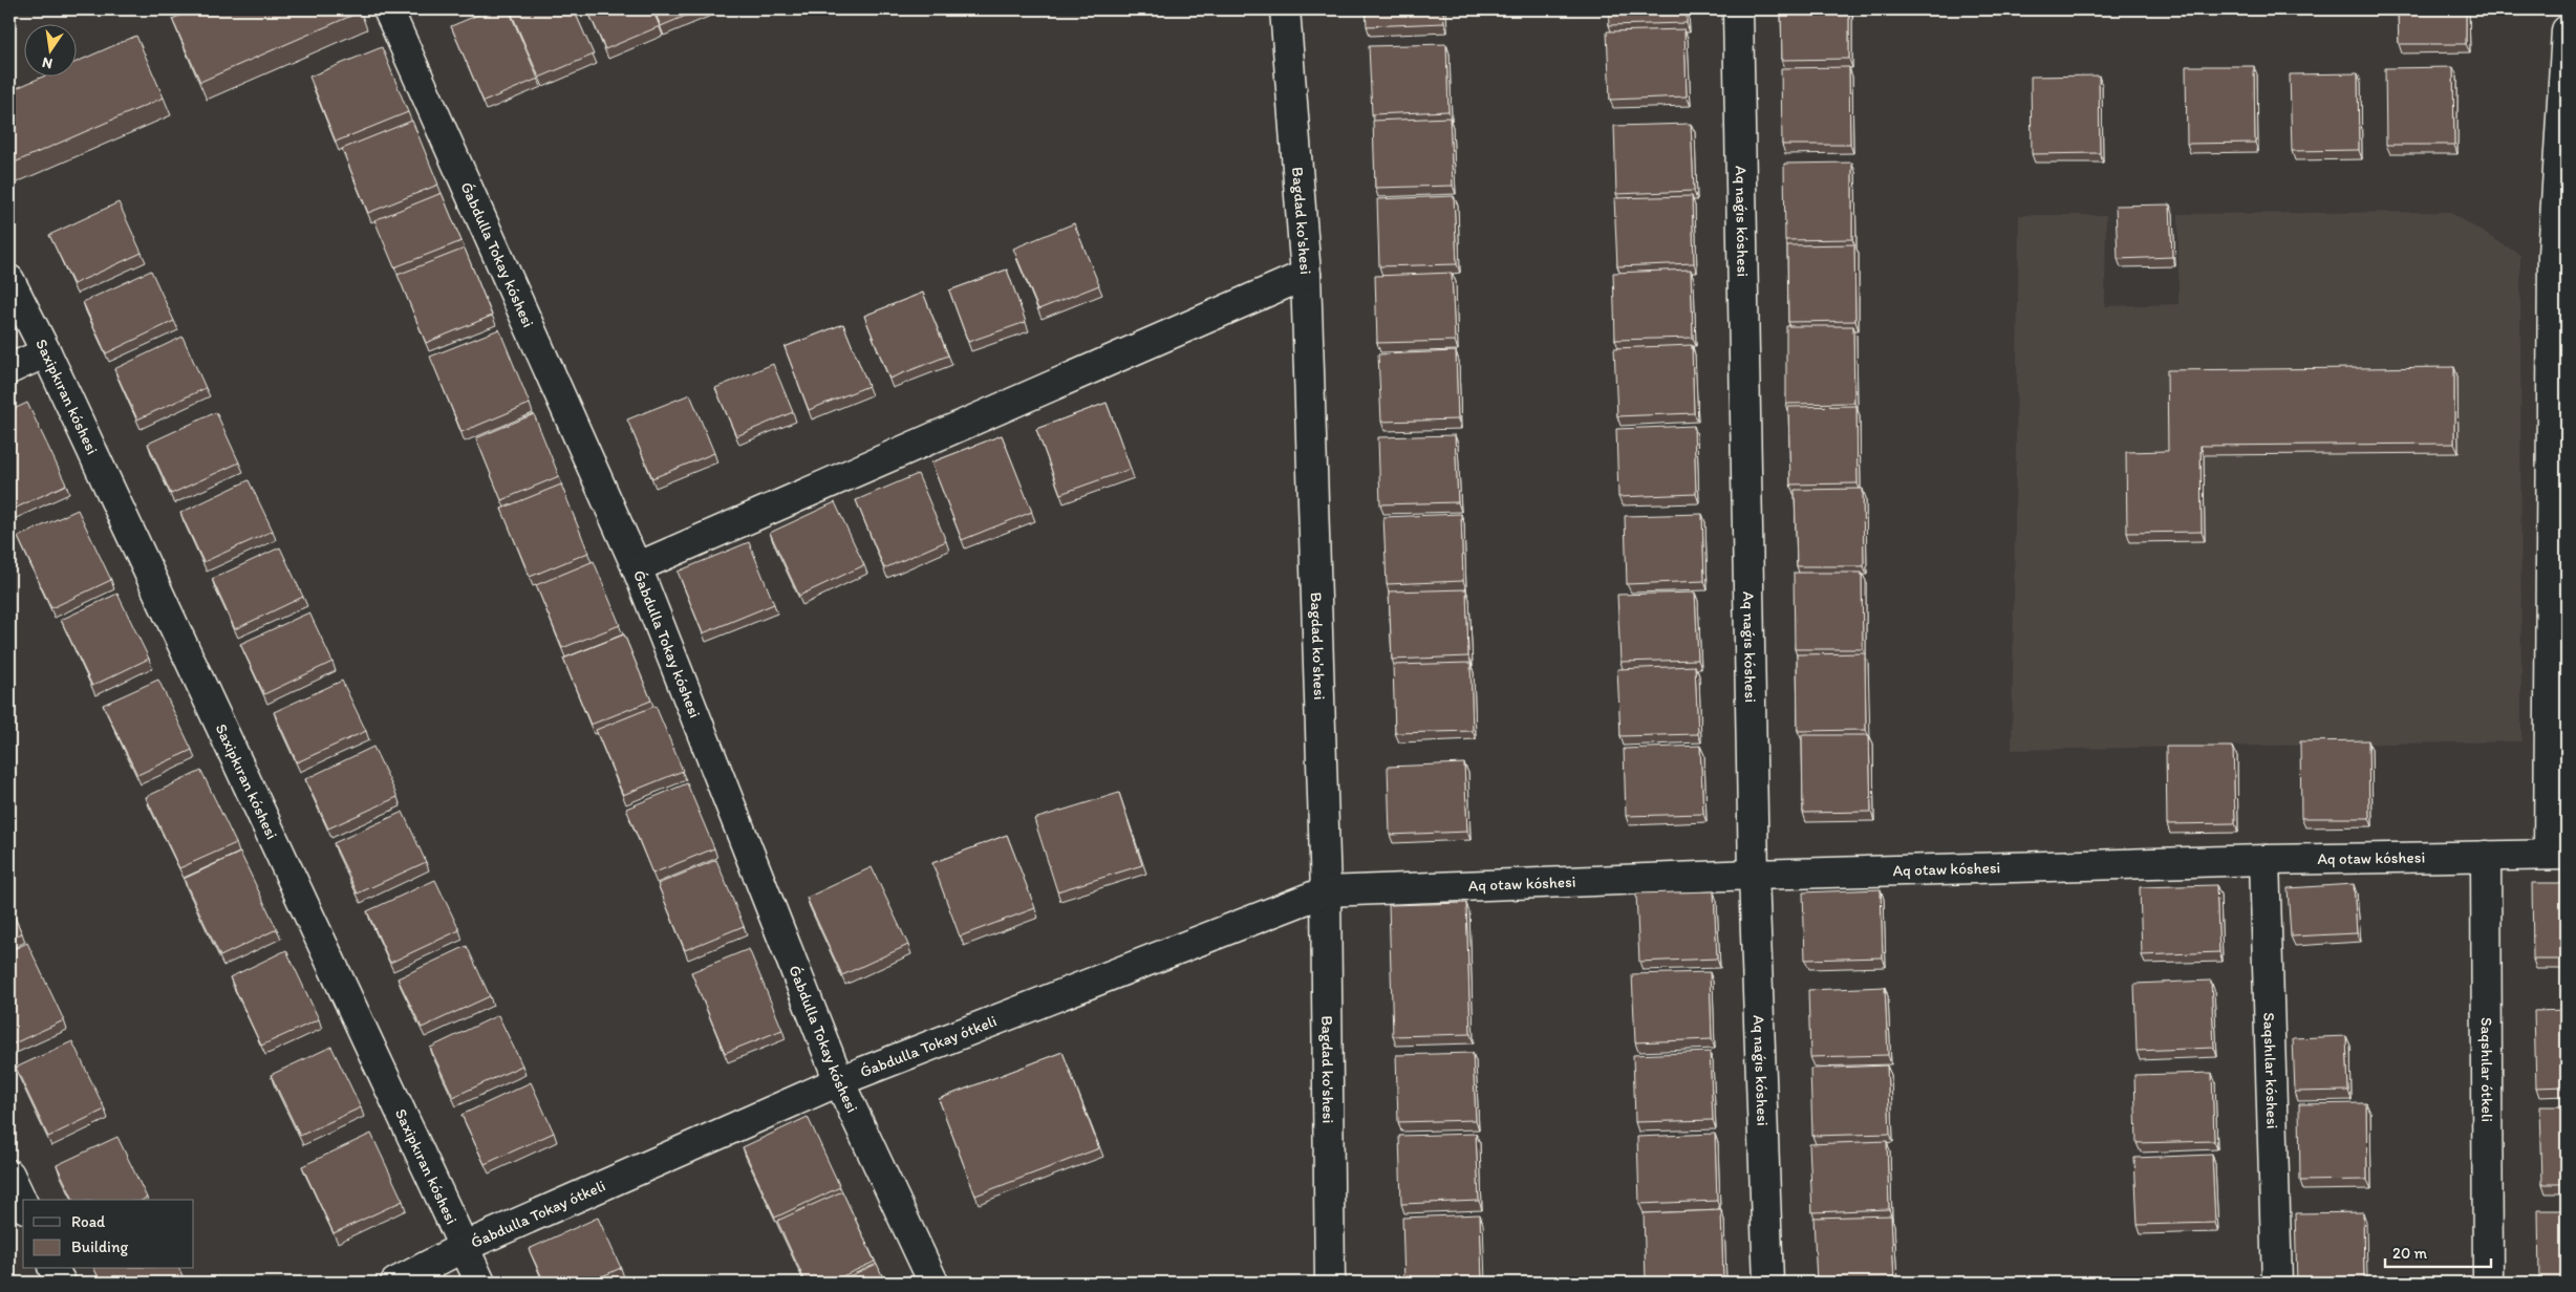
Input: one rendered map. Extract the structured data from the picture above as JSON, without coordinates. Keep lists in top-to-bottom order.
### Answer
{
  "streets": {
    "street": [
      "Bagdad ko'shesi",
      "Aq naǵıs kóshesi",
      "Ǵabdulla Tokay kóshesi",
      "Saxipkıran kóshesi",
      "Aq otaw kóshesi",
      "Ǵabdulla Tokay ótkeli",
      "Saqshılar ótkeli",
      "Saqshılar kóshesi"
    ]
  },
  "crossings": [
    ["Bagdad ko'shesi", "Aq otaw kóshesi"],
    ["Bagdad ko'shesi", "Ǵabdulla Tokay ótkeli"],
    ["Aq naǵıs kóshesi", "Aq otaw kóshesi"],
    ["Ǵabdulla Tokay kóshesi", "Ǵabdulla Tokay ótkeli"],
    ["Saxipkıran kóshesi", "Ǵabdulla Tokay ótkeli"],
    ["Aq otaw kóshesi", "Ǵabdulla Tokay ótkeli"],
    ["Aq otaw kóshesi", "Saqshılar ótkeli"],
    ["Aq otaw kóshesi", "Saqshılar kóshesi"]
  ],
  "legend": ["Road", "Building"],
  "scale_bar": "20 m",
  "north": "bottom"
}
